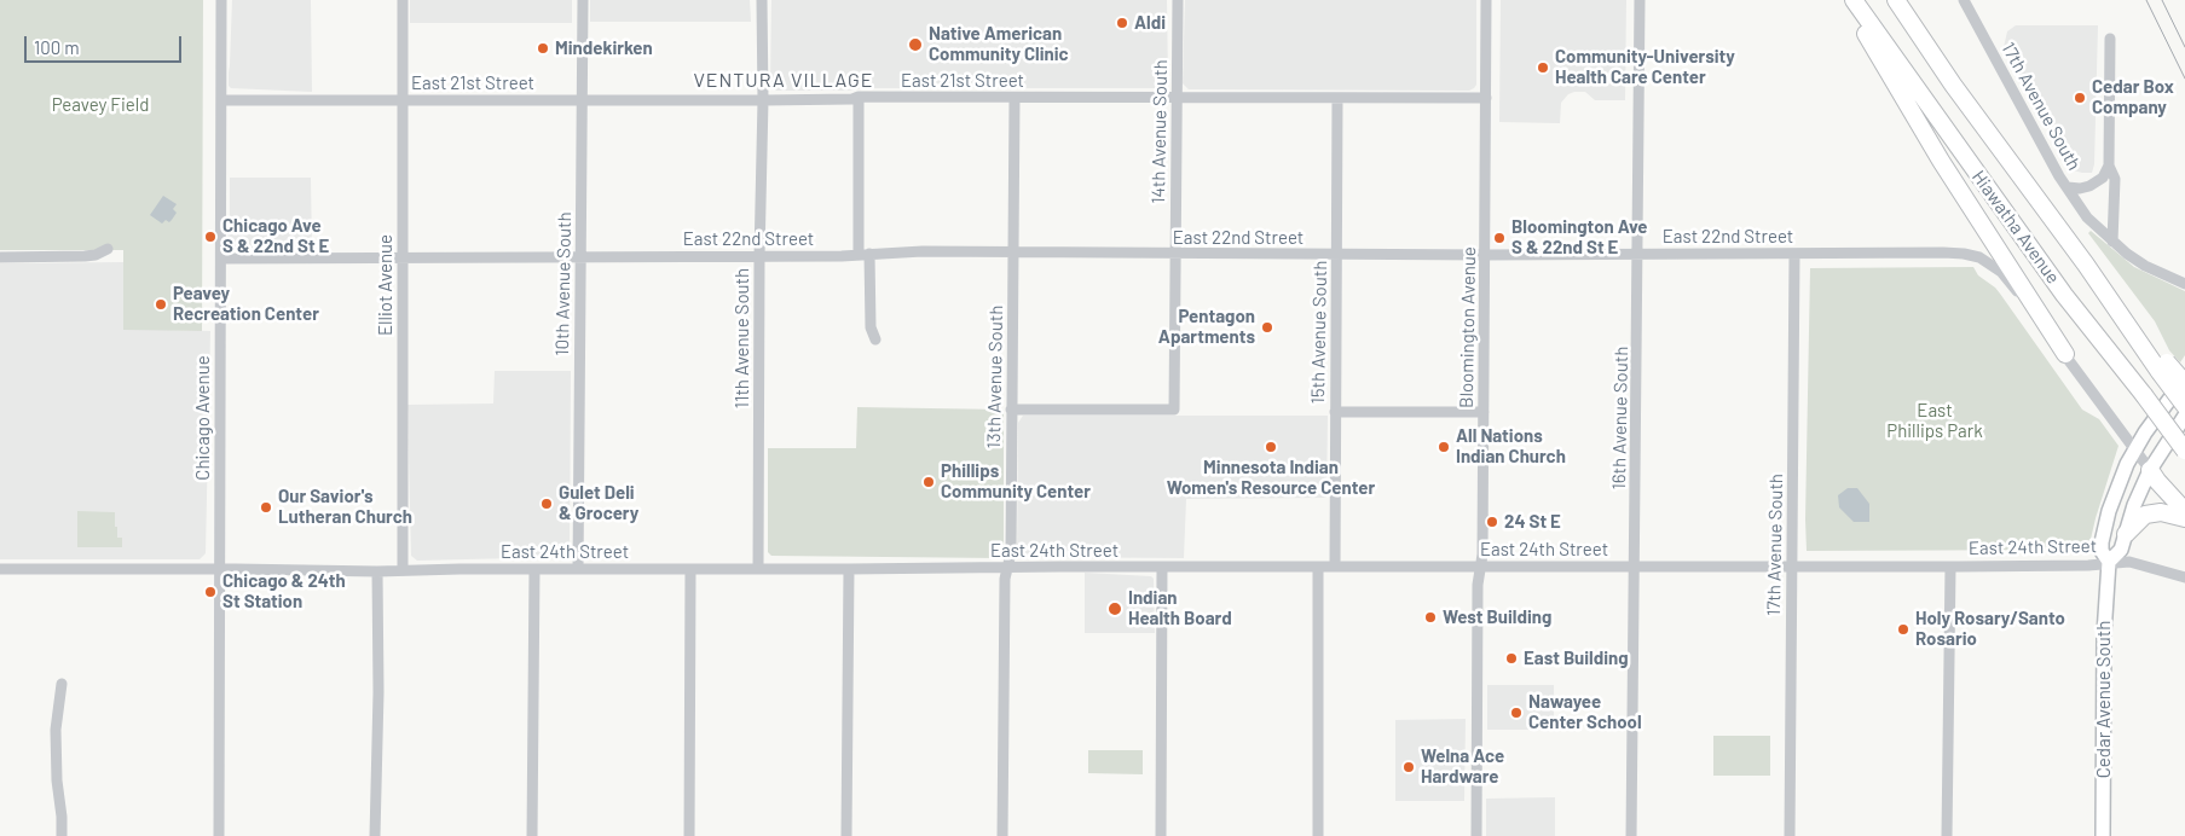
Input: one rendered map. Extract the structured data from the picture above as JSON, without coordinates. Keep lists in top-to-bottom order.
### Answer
{
  "streets": {
    "highway": ["Hiawatha Avenue"],
    "main road": ["Cedar Avenue South"],
    "street": [
      "East 21st Street",
      "17th Avenue South",
      "14th Avenue South",
      "East 22nd Street",
      "10th Avenue South",
      "Elliot Avenue",
      "Bloomington Avenue",
      "15th Avenue South",
      "11th Avenue South",
      "13th Avenue South",
      "Chicago Avenue",
      "16th Avenue South",
      "East 24th Street"
    ]
  },
  "crossings": [
    ["East 21st Street", "14th Avenue South"],
    ["East 21st Street", "10th Avenue South"],
    ["East 21st Street", "Elliot Avenue"],
    ["East 21st Street", "Bloomington Avenue"],
    ["East 21st Street", "15th Avenue South"],
    ["East 21st Street", "11th Avenue South"],
    ["East 21st Street", "13th Avenue South"],
    ["East 21st Street", "Chicago Avenue"],
    ["17th Avenue South", "East 22nd Street"],
    ["17th Avenue South", "East 24th Street"],
    ["14th Avenue South", "East 22nd Street"],
    ["14th Avenue South", "13th Avenue South"],
    ["East 22nd Street", "10th Avenue South"],
    ["East 22nd Street", "Elliot Avenue"],
    ["East 22nd Street", "Bloomington Avenue"],
    ["East 22nd Street", "15th Avenue South"],
    ["East 22nd Street", "11th Avenue South"],
    ["East 22nd Street", "13th Avenue South"],
    ["East 22nd Street", "Chicago Avenue"],
    ["East 22nd Street", "16th Avenue South"],
    ["East 22nd Street", "Cedar Avenue South"],
    ["10th Avenue South", "East 24th Street"],
    ["Elliot Avenue", "East 24th Street"],
    ["Bloomington Avenue", "East 24th Street"],
    ["15th Avenue South", "East 24th Street"],
    ["11th Avenue South", "East 24th Street"],
    ["13th Avenue South", "East 24th Street"],
    ["Chicago Avenue", "East 24th Street"],
    ["16th Avenue South", "East 24th Street"],
    ["East 24th Street", "Cedar Avenue South"]
  ],
  "districts": ["VENTURA VILLAGE"],
  "parks": ["Peavey Field", "East Phillips Park"],
  "places": [
    "Aldi",
    "Native American Community Clinic",
    "Mindekirken",
    "Community-University Health Care Center",
    "Cedar Box Company",
    "Chicago Ave S & 22nd St E",
    "Bloomington Ave S & 22nd St E",
    "Peavey Recreation Center",
    "Pentagon Apartments",
    "Minnesota Indian Women's Resource Center",
    "All Nations Indian Church",
    "Phillips Community Center",
    "Gulet Deli & Grocery",
    "Our Savior's Lutheran Church",
    "24 St E",
    "Chicago & 24th St Station",
    "Indian Health Board",
    "West Building",
    "Holy Rosary/Santo Rosario",
    "East Building",
    "Nawayee Center School",
    "Welna Ace Hardware"
  ],
  "scale_bar": "100 m"
}
